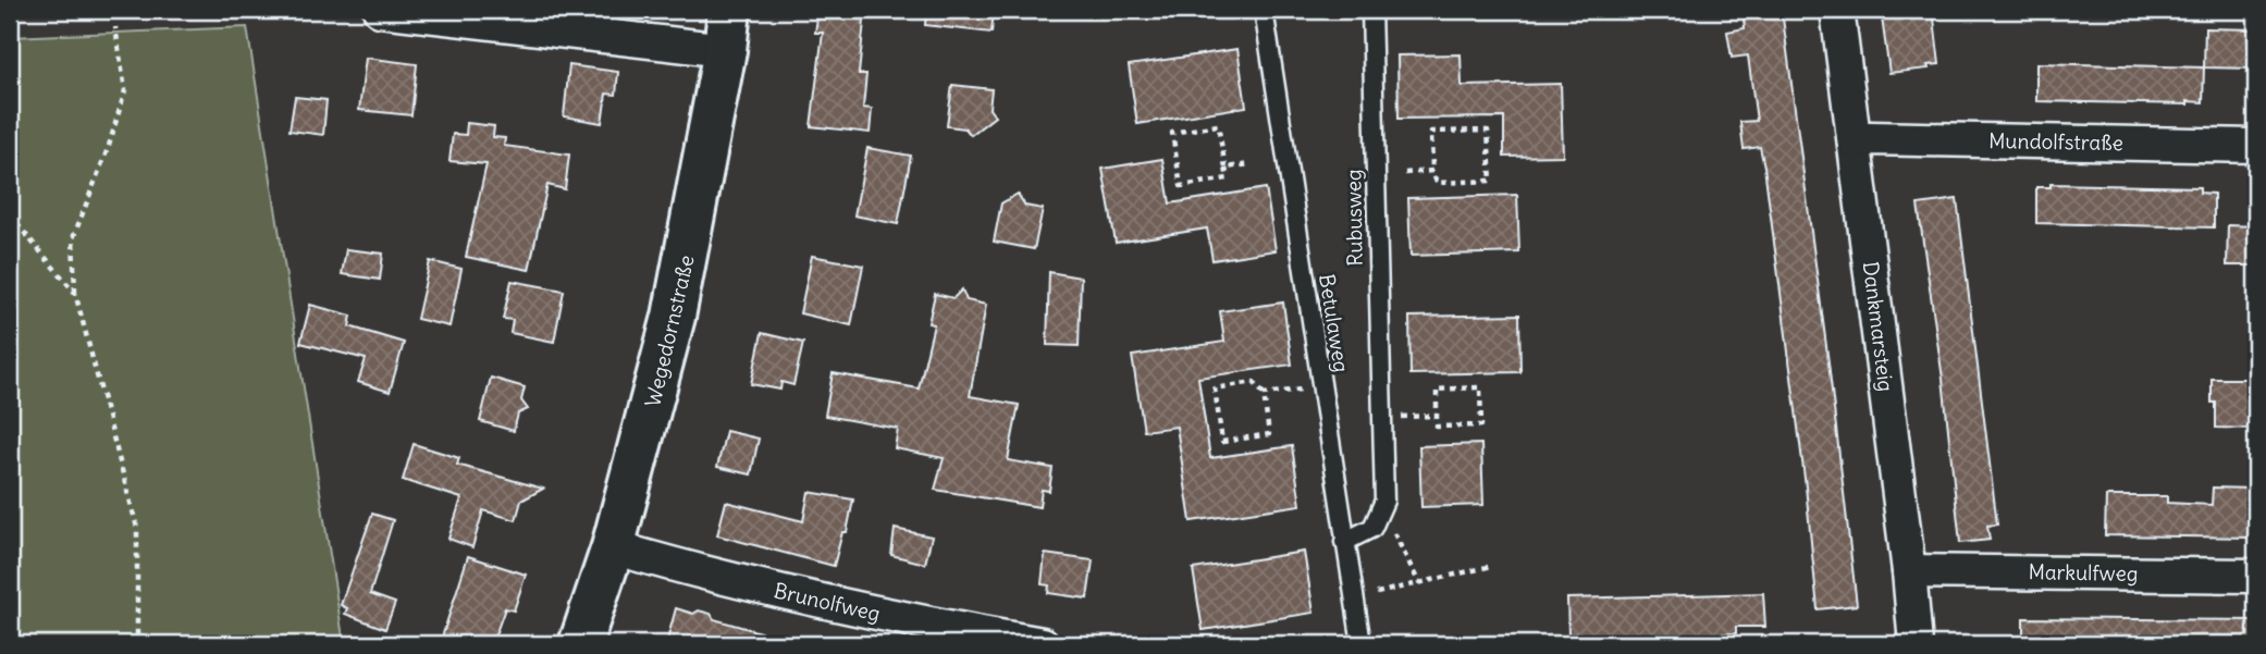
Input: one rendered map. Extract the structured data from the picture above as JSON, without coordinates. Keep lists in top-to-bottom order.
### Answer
{
  "streets": {
    "street": [
      "Mundolfstraße",
      "Dankmarsteig",
      "Wegedornstraße",
      "Markulfweg",
      "Brunolfweg"
    ],
    "lane": ["Rubusweg", "Betulaweg"]
  },
  "crossings": [
    ["Mundolfstraße", "Dankmarsteig"],
    ["Dankmarsteig", "Markulfweg"],
    ["Wegedornstraße", "Brunolfweg"]
  ]
}
